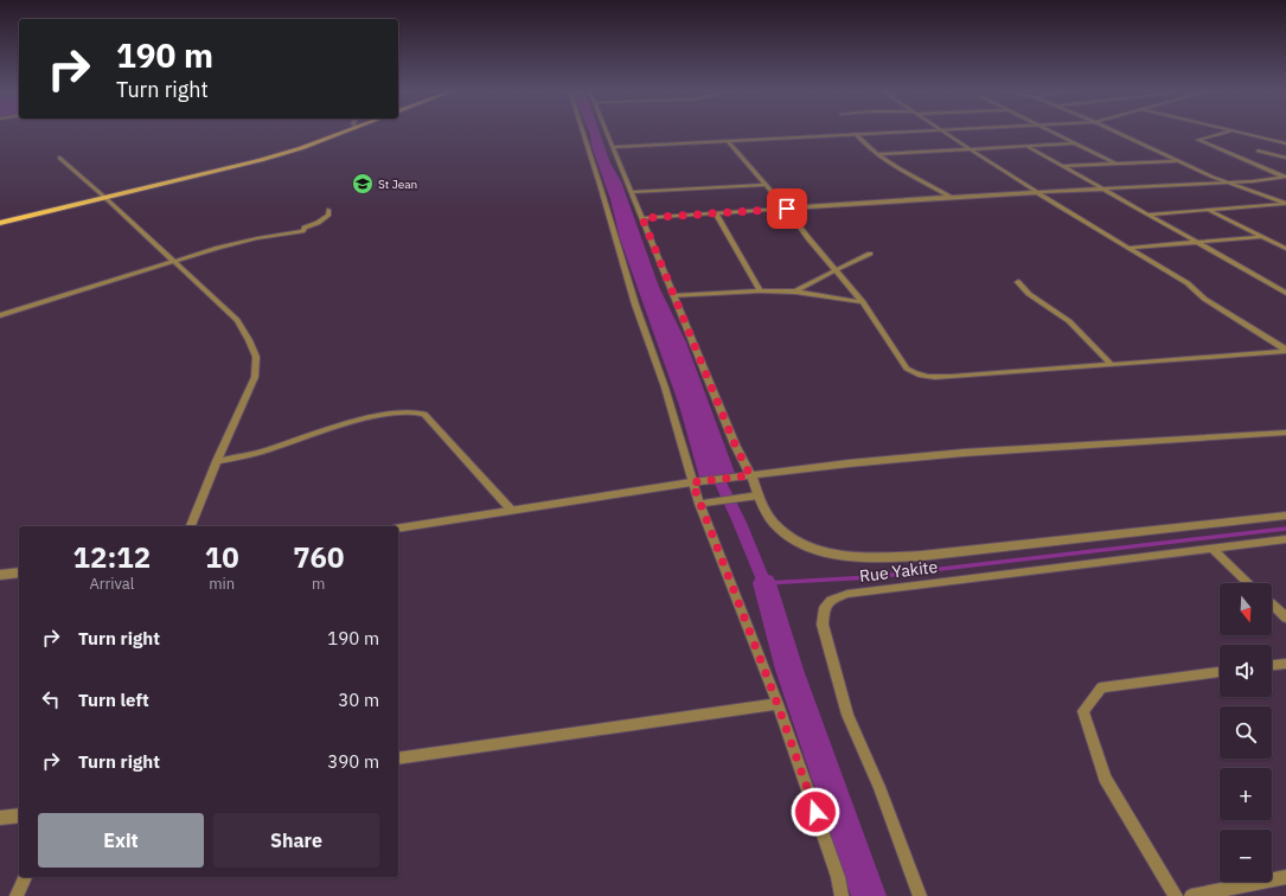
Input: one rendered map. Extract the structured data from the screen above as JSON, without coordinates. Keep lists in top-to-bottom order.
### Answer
{
  "streets": {
    "street": ["Rue Yakite"]
  },
  "places": {
    "school or university": ["St Jean"]
  },
  "north": "bottom",
  "page": {
    "turn": ["190 m", "Turn right"],
    "eta": [
      "12:12",
      "Arrival",
      "10",
      "min",
      "760",
      "m"
    ],
    "map_buttons": ["+", "−"],
    "list": [
      {
        "name": "Turn right",
        "value": "190 m"
      },
      {
        "name": "Turn left",
        "value": "30 m"
      },
      {
        "name": "Turn right",
        "value": "390 m"
      }
    ],
    "buttons": ["Exit", "Share"]
  }
}
